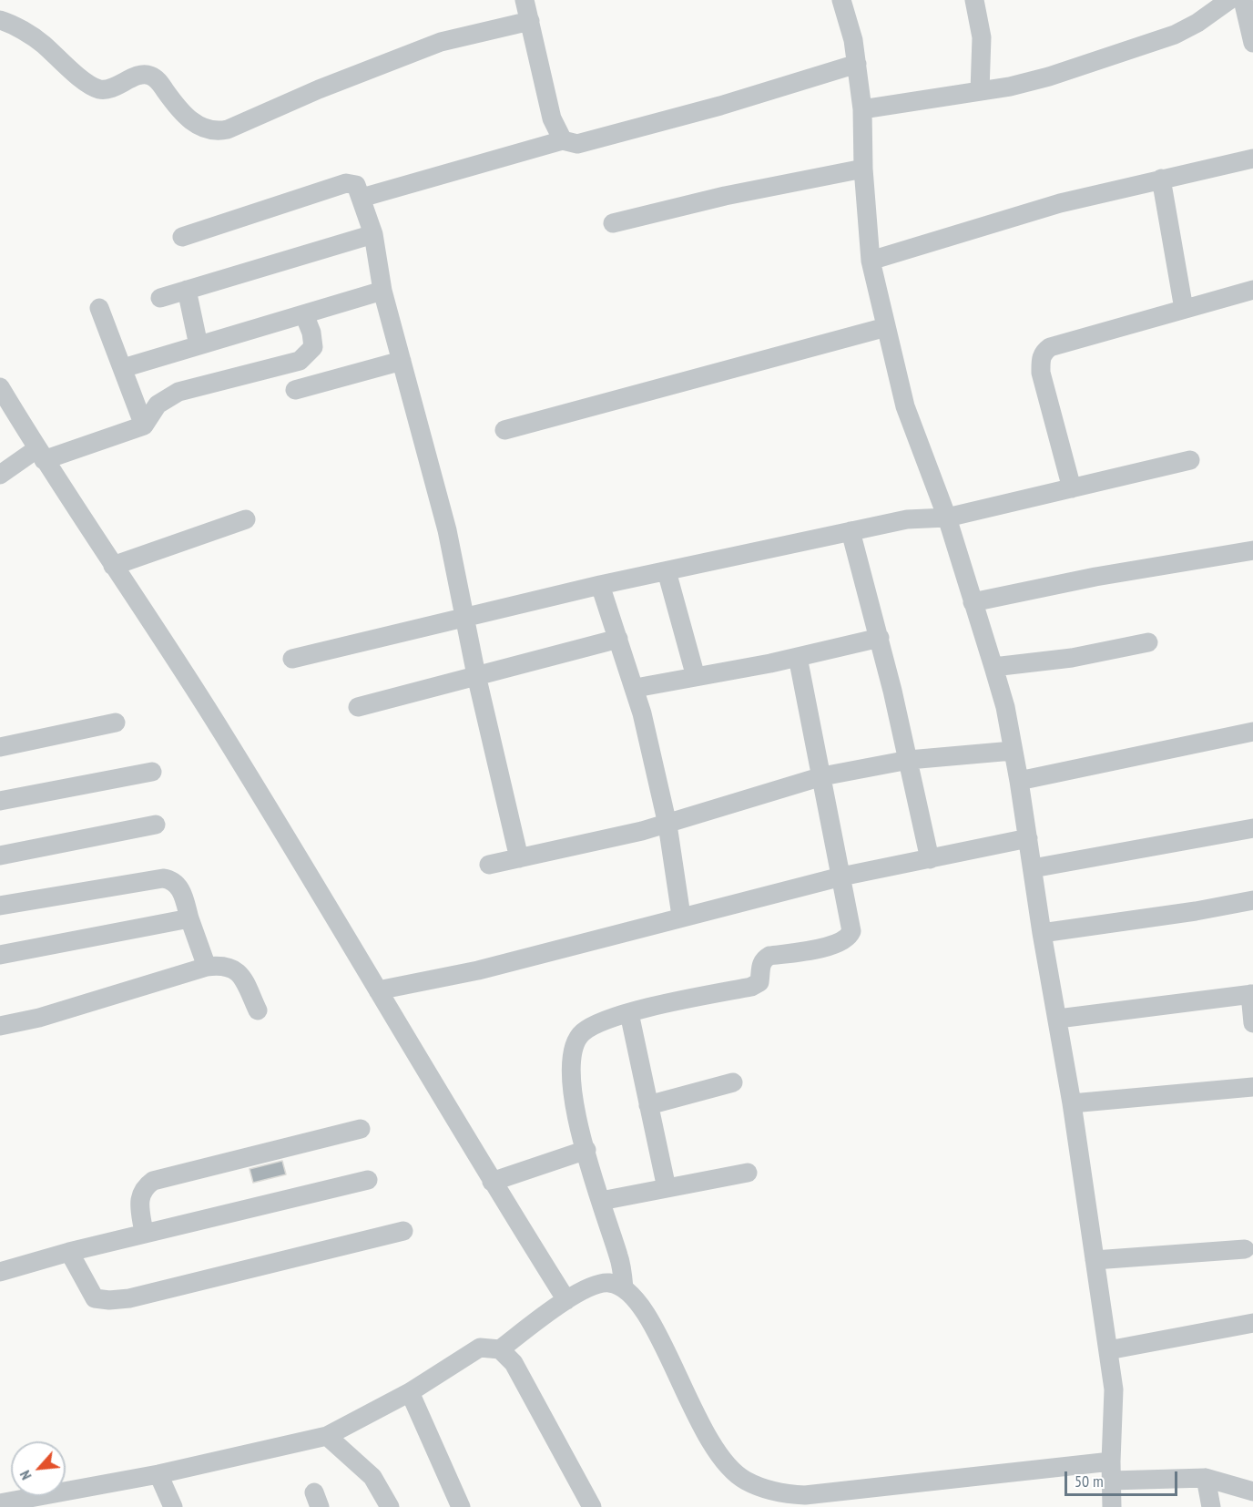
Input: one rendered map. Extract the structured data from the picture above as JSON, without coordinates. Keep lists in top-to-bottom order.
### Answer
{
  "scale_bar": "50 m",
  "north": "bottom left"
}
